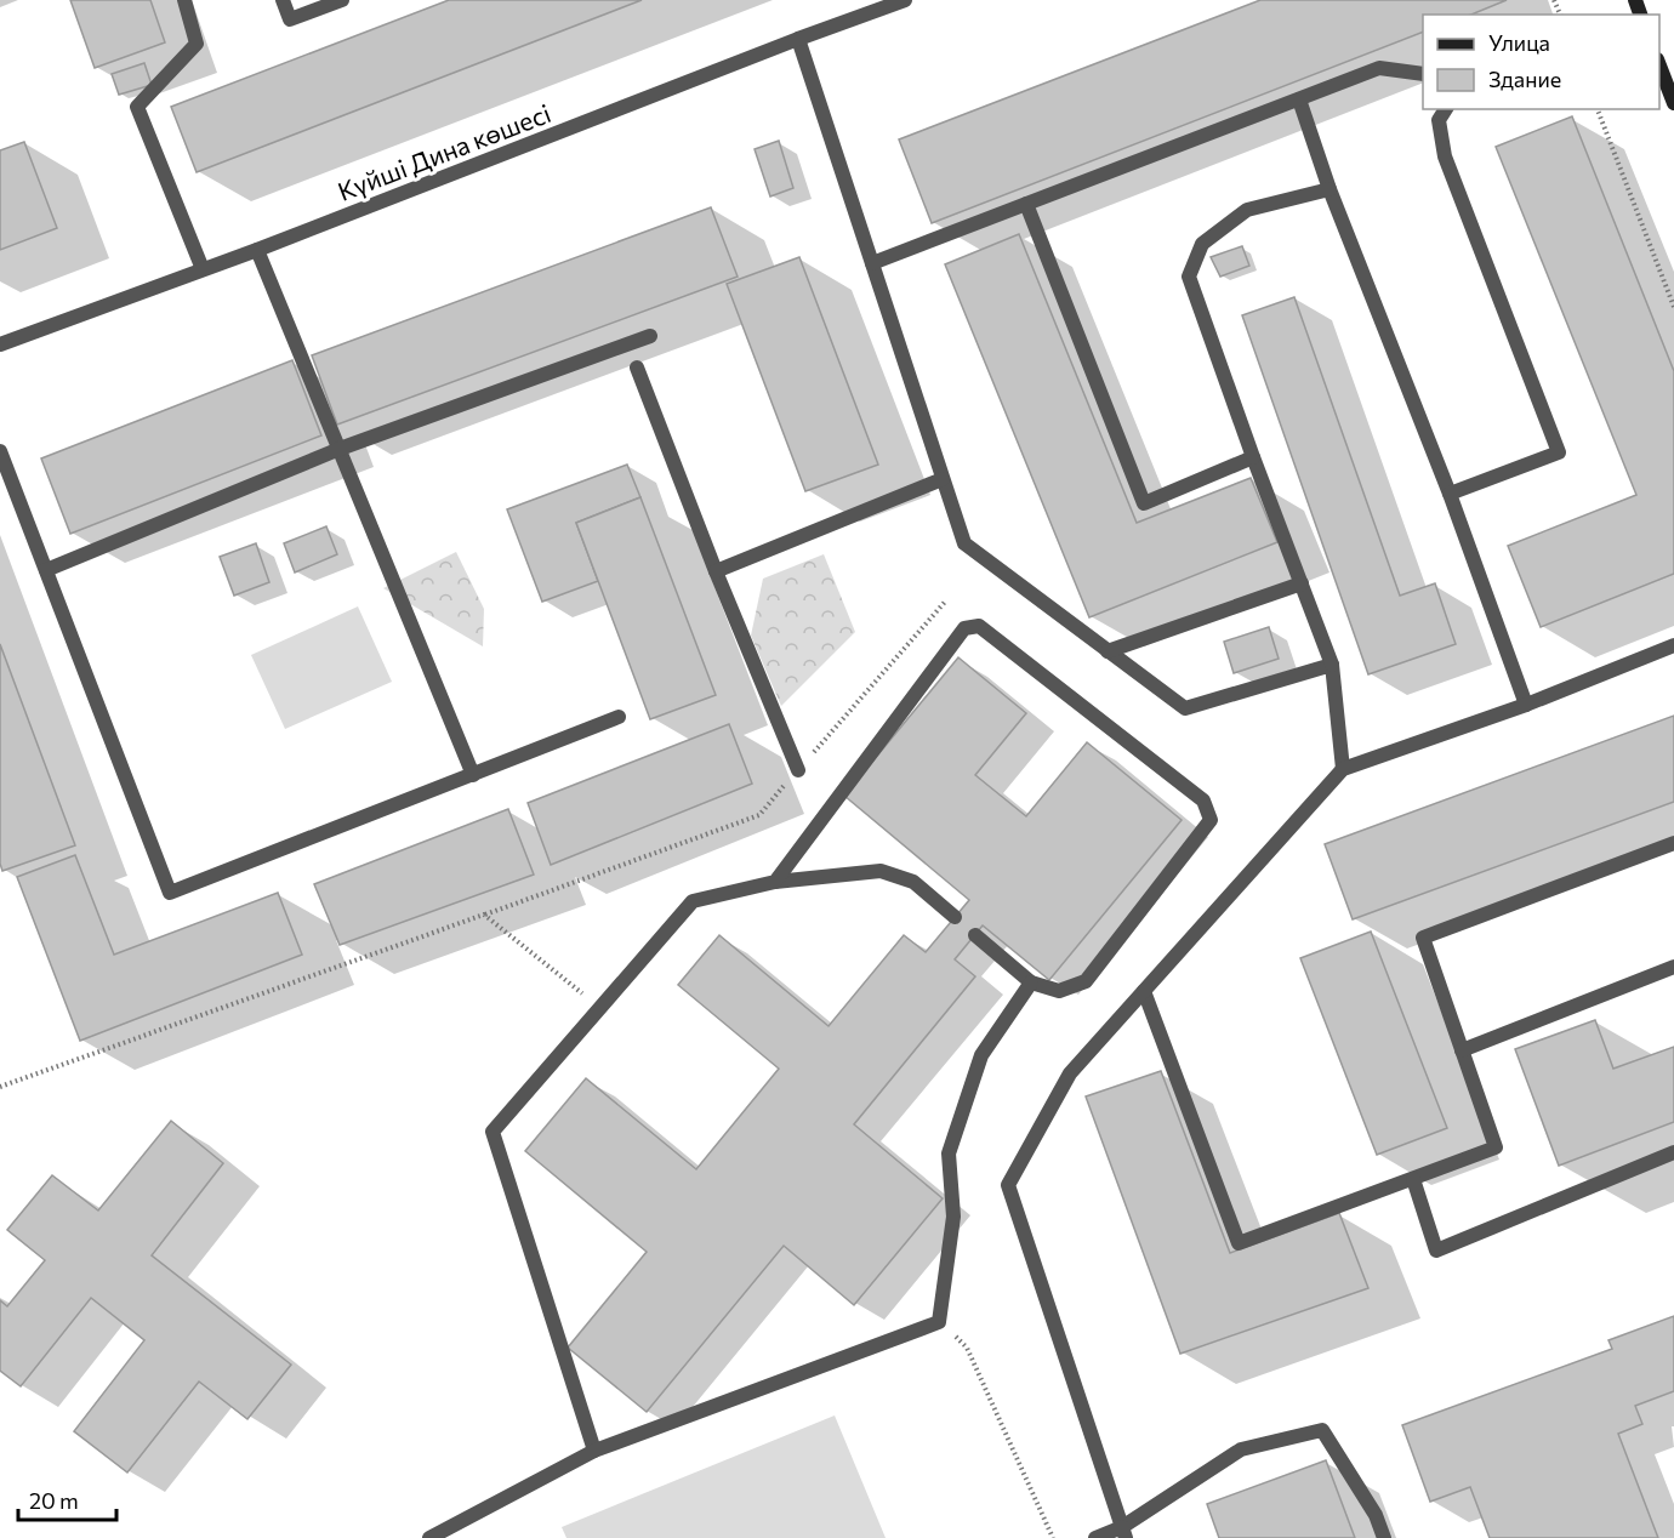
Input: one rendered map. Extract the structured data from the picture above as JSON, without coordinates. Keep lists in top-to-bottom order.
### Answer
{
  "streets": {
    "street": ["Күйші Дина көшесі"]
  },
  "legend": ["Улица", "Здание"],
  "scale_bar": "20 m"
}
